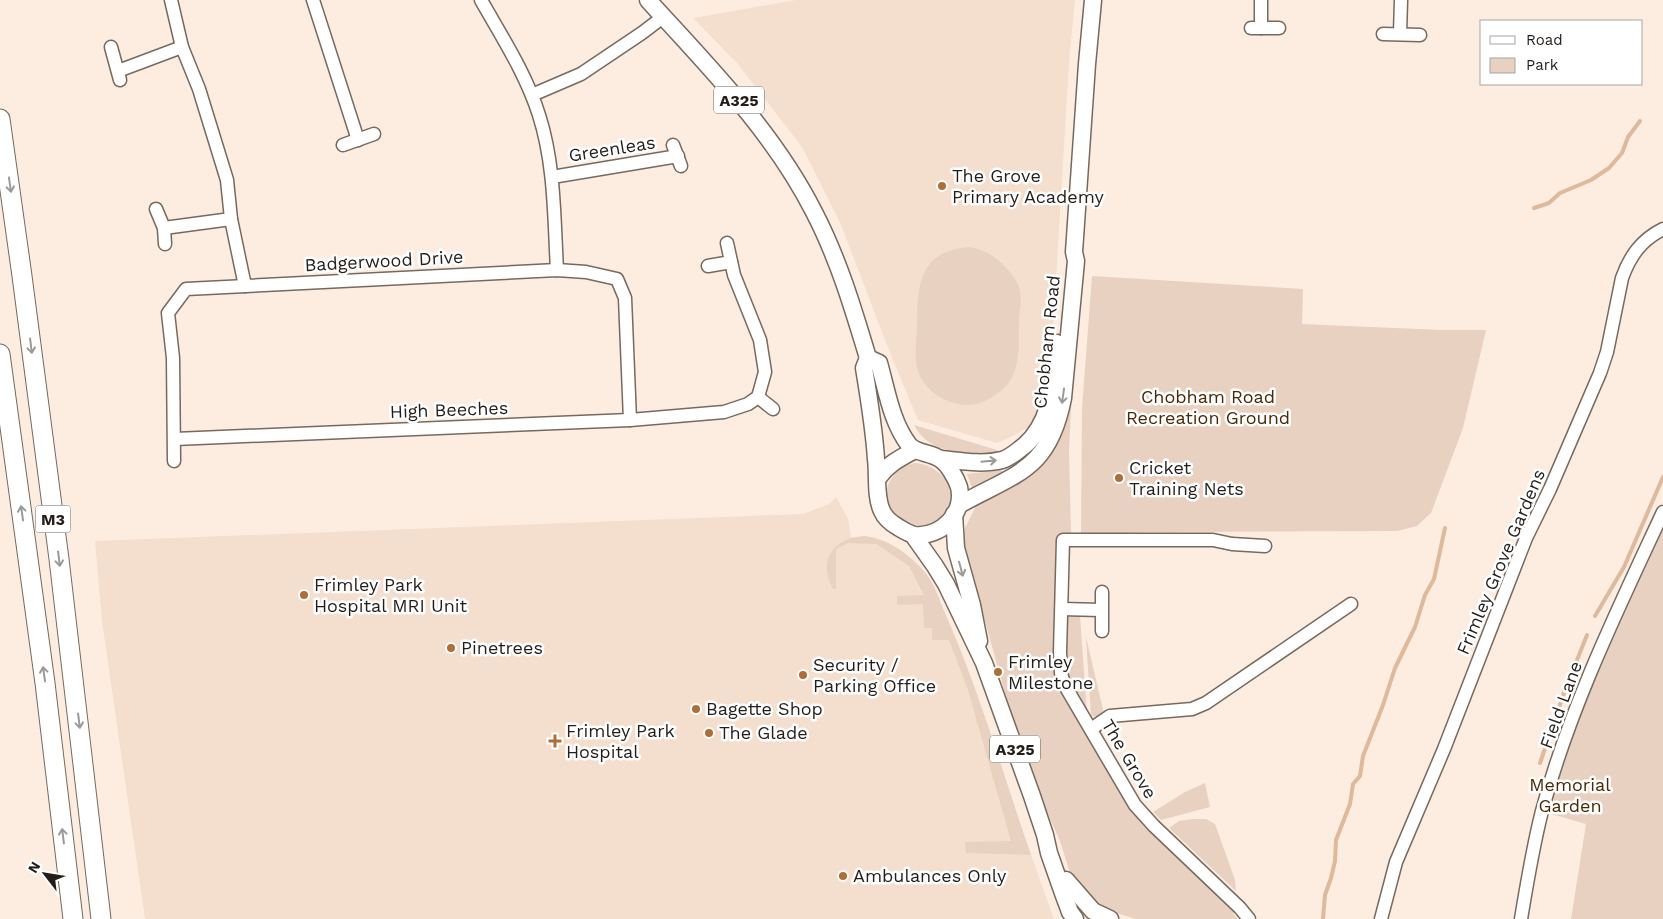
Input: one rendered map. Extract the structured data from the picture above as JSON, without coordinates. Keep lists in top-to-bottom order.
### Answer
{
  "streets": {
    "highway": ["M3"],
    "main road": ["A325", "Chobham Road"],
    "street": [
      "Greenleas",
      "Badgerwood Drive",
      "High Beeches",
      "Frimley Grove Gardens",
      "Field Lane",
      "The Grove"
    ]
  },
  "crossings": [
    ["A325", "Chobham Road"],
    ["Badgerwood Drive", "High Beeches"]
  ],
  "parks": ["Chobham Road Recreation Ground", "Memorial Garden"],
  "places": {
    "other": [
      "The Grove Primary Academy",
      "Cricket Training Nets",
      "Frimley Park Hospital MRI Unit",
      "Pinetrees",
      "Frimley Milestone",
      "Security / Parking Office",
      "Bagette Shop",
      "The Glade",
      "Ambulances Only"
    ],
    "health": ["Frimley Park Hospital"]
  },
  "legend": ["Road", "Park"],
  "north": "top left"
}
